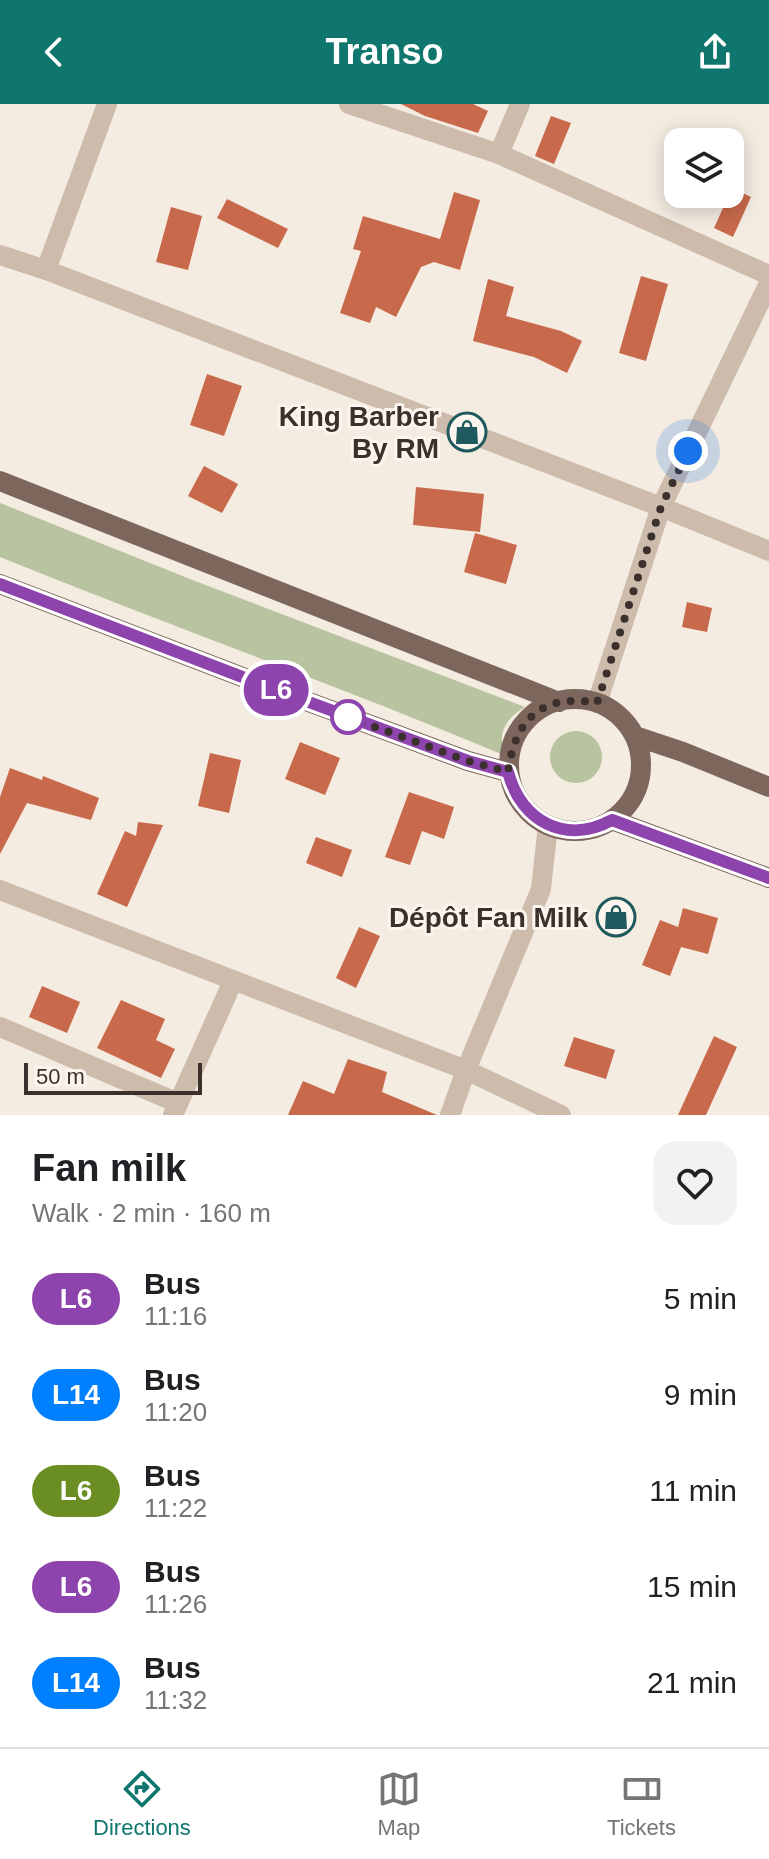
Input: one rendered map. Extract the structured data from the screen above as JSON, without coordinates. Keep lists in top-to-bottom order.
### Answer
{
  "places": {
    "shop": ["King Barber By RM", "Dépôt Fan Milk"]
  },
  "lines": ["bus line L6"],
  "scale_bar": "50 m",
  "page": {
    "header": "Transo",
    "on_map": "L6",
    "scale": "50 m",
    "heading": ["Fan milk", "Walk · 2 min · 160 m"],
    "list": [
      {
        "mark": "L6",
        "name": "Bus",
        "note": "11:16",
        "value": "5 min"
      },
      {
        "mark": "L14",
        "name": "Bus",
        "note": "11:20",
        "value": "9 min"
      },
      {
        "mark": "L6",
        "name": "Bus",
        "note": "11:22",
        "value": "11 min"
      },
      {
        "mark": "L6",
        "name": "Bus",
        "note": "11:26",
        "value": "15 min"
      },
      {
        "mark": "L14",
        "name": "Bus",
        "note": "11:32",
        "value": "21 min"
      }
    ],
    "tabs": ["Directions", "Map", "Tickets"]
  }
}
